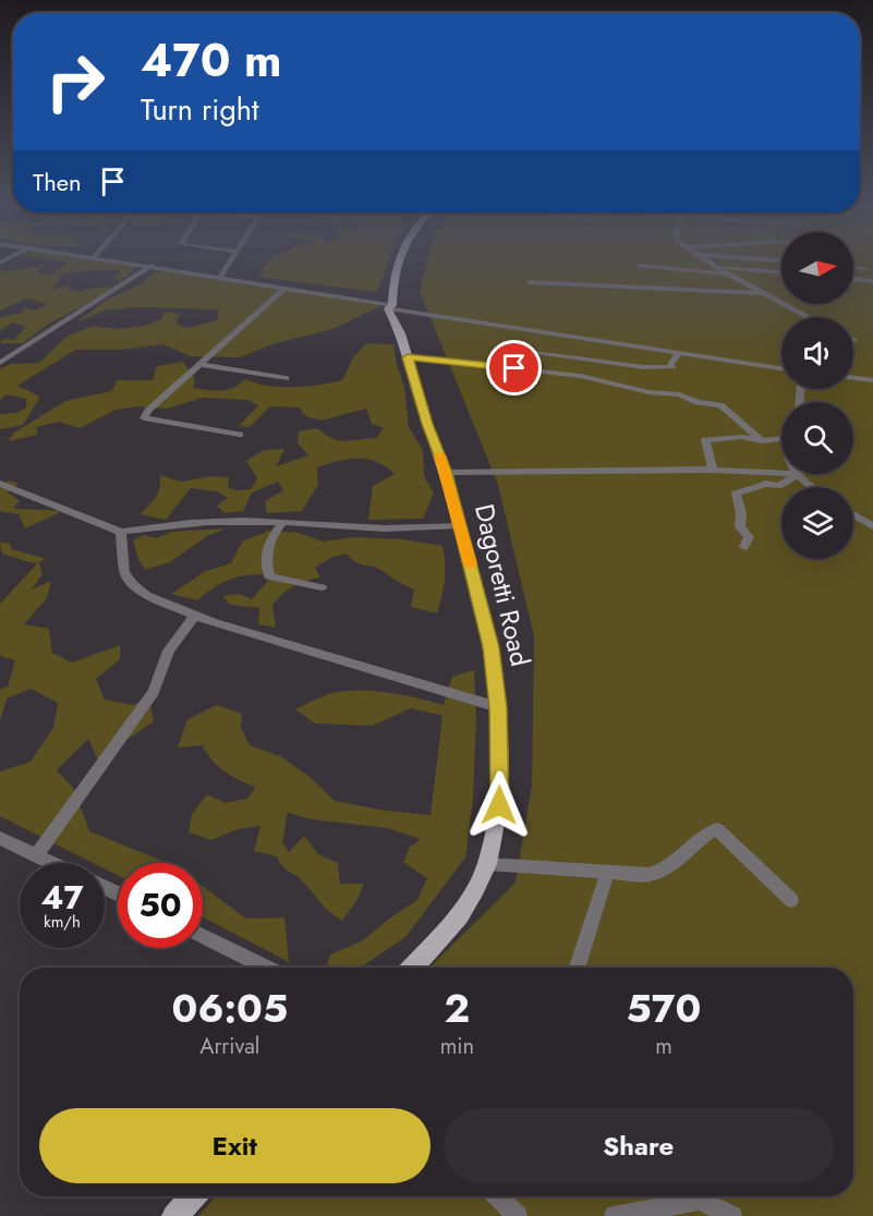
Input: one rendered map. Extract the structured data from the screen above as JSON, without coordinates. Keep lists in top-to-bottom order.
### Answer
{
  "streets": {
    "main road": ["Dagoretti Road"]
  },
  "north": "right",
  "page": {
    "turn": ["470 m", "Turn right"],
    "then": "Then",
    "speed": "47 km/h",
    "limit": "50",
    "eta": [
      "06:05",
      "Arrival",
      "2",
      "min",
      "570",
      "m"
    ],
    "buttons": ["Exit", "Share"]
  }
}
